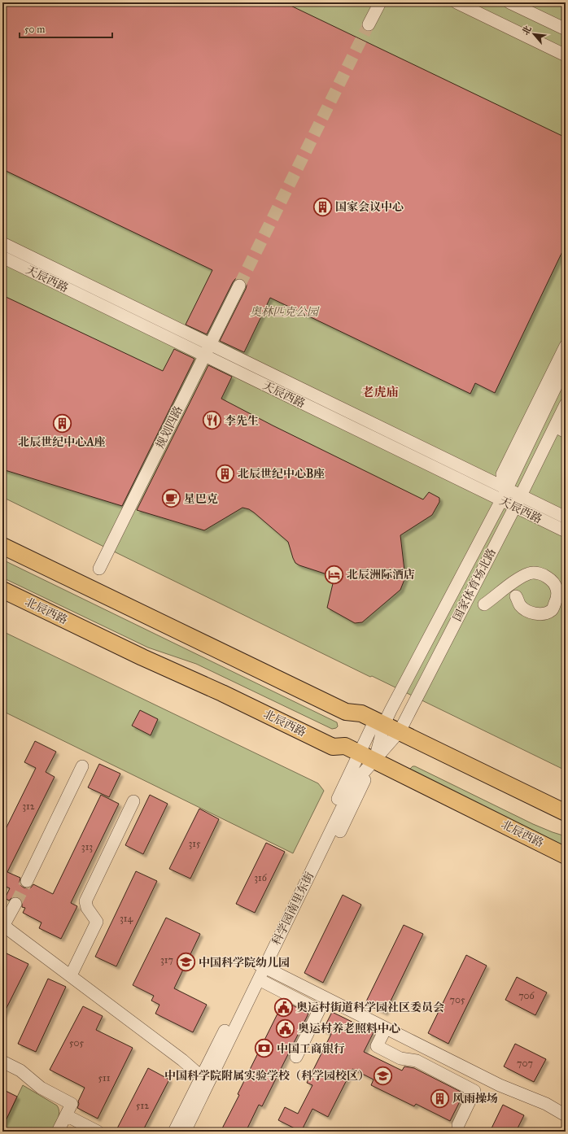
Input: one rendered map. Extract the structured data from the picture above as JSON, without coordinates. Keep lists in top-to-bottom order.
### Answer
{
  "streets": {
    "main road": ["北辰西路"],
    "street": [
      "天辰西路",
      "规划四路",
      "国家体育场北路",
      "科学园南里东街"
    ]
  },
  "crossings": [
    ["天辰西路", "规划四路"],
    ["天辰西路", "国家体育场北路"],
    ["国家体育场北路", "北辰西路"],
    ["国家体育场北路", "科学园南里东街"],
    ["北辰西路", "科学园南里东街"]
  ],
  "districts": ["老虎庙"],
  "parks": ["奥林匹克公园"],
  "places": {
    "building": [
      "国家会议中心",
      "北辰世纪中心A座",
      "北辰世纪中心B座",
      "风雨操场"
    ],
    "restaurant": ["李先生"],
    "cafe": ["星巴克"],
    "hotel": ["北辰洲际酒店"],
    "school or university": ["中国科学院幼儿园", "中国科学院附属实验学校（科学园校区）"],
    "public building": ["奥运村街道科学园社区委员会", "奥运村养老照料中心"],
    "bank": ["中国工商银行"]
  },
  "house_numbers": [
    "312",
    "315",
    "313",
    "316",
    "314",
    "317",
    "706",
    "705",
    "505",
    "707",
    "511",
    "512"
  ],
  "scale_bar": "50 m",
  "north": "top left"
}
